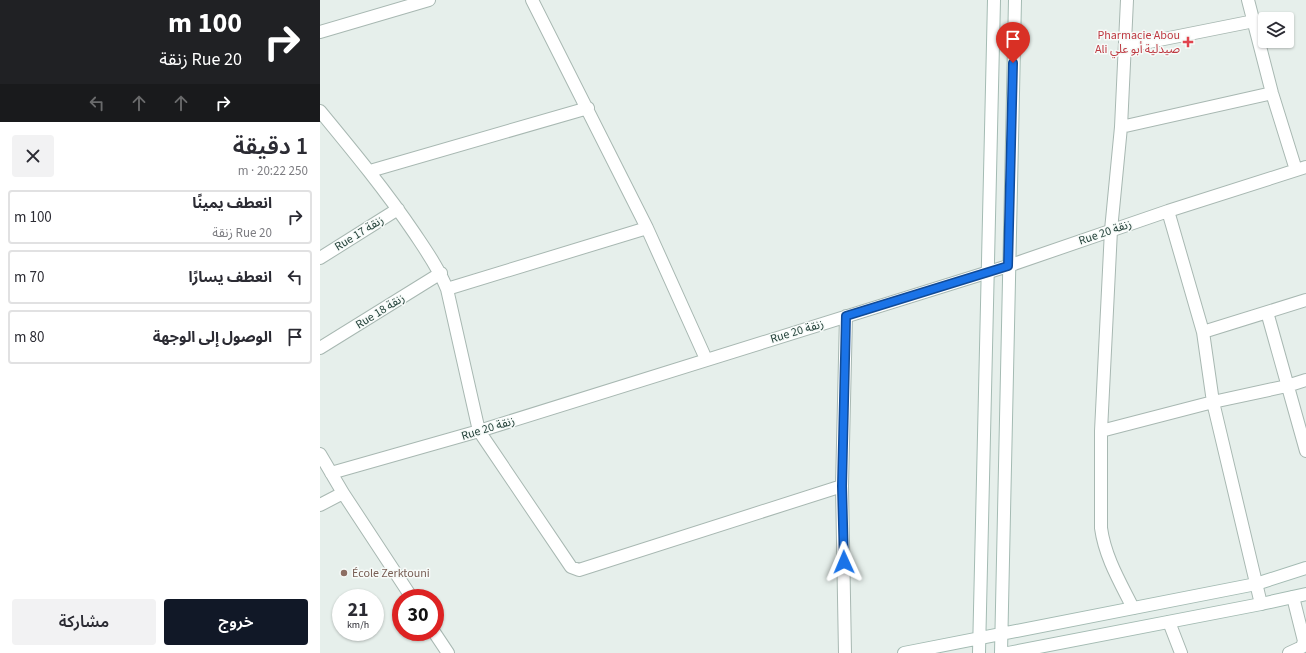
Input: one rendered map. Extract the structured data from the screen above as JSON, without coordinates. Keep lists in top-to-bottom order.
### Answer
{
  "streets": {
    "street": ["Rue 20 زنقة", "Rue 17 زنقة", "Rue 18 زنقة"]
  },
  "places": {
    "health": ["Pharmacie Abou Ali صيدلية أبو علي"],
    "other": ["École Zerktouni"]
  },
  "page": {
    "turn": ["100 m", "Rue 20 زنقة"],
    "heading": ["1 دقيقة", "250 m · 20:22"],
    "list": [
      {
        "name": "انعطف يمينًا",
        "note": "Rue 20 زنقة",
        "value": "100 m"
      },
      {
        "name": "انعطف يسارًا",
        "value": "70 m"
      },
      {
        "name": "الوصول إلى الوجهة",
        "value": "80 m"
      }
    ],
    "speed": "21 km/h",
    "limit": "30",
    "buttons": ["خروج", "مشاركة"]
  }
}
